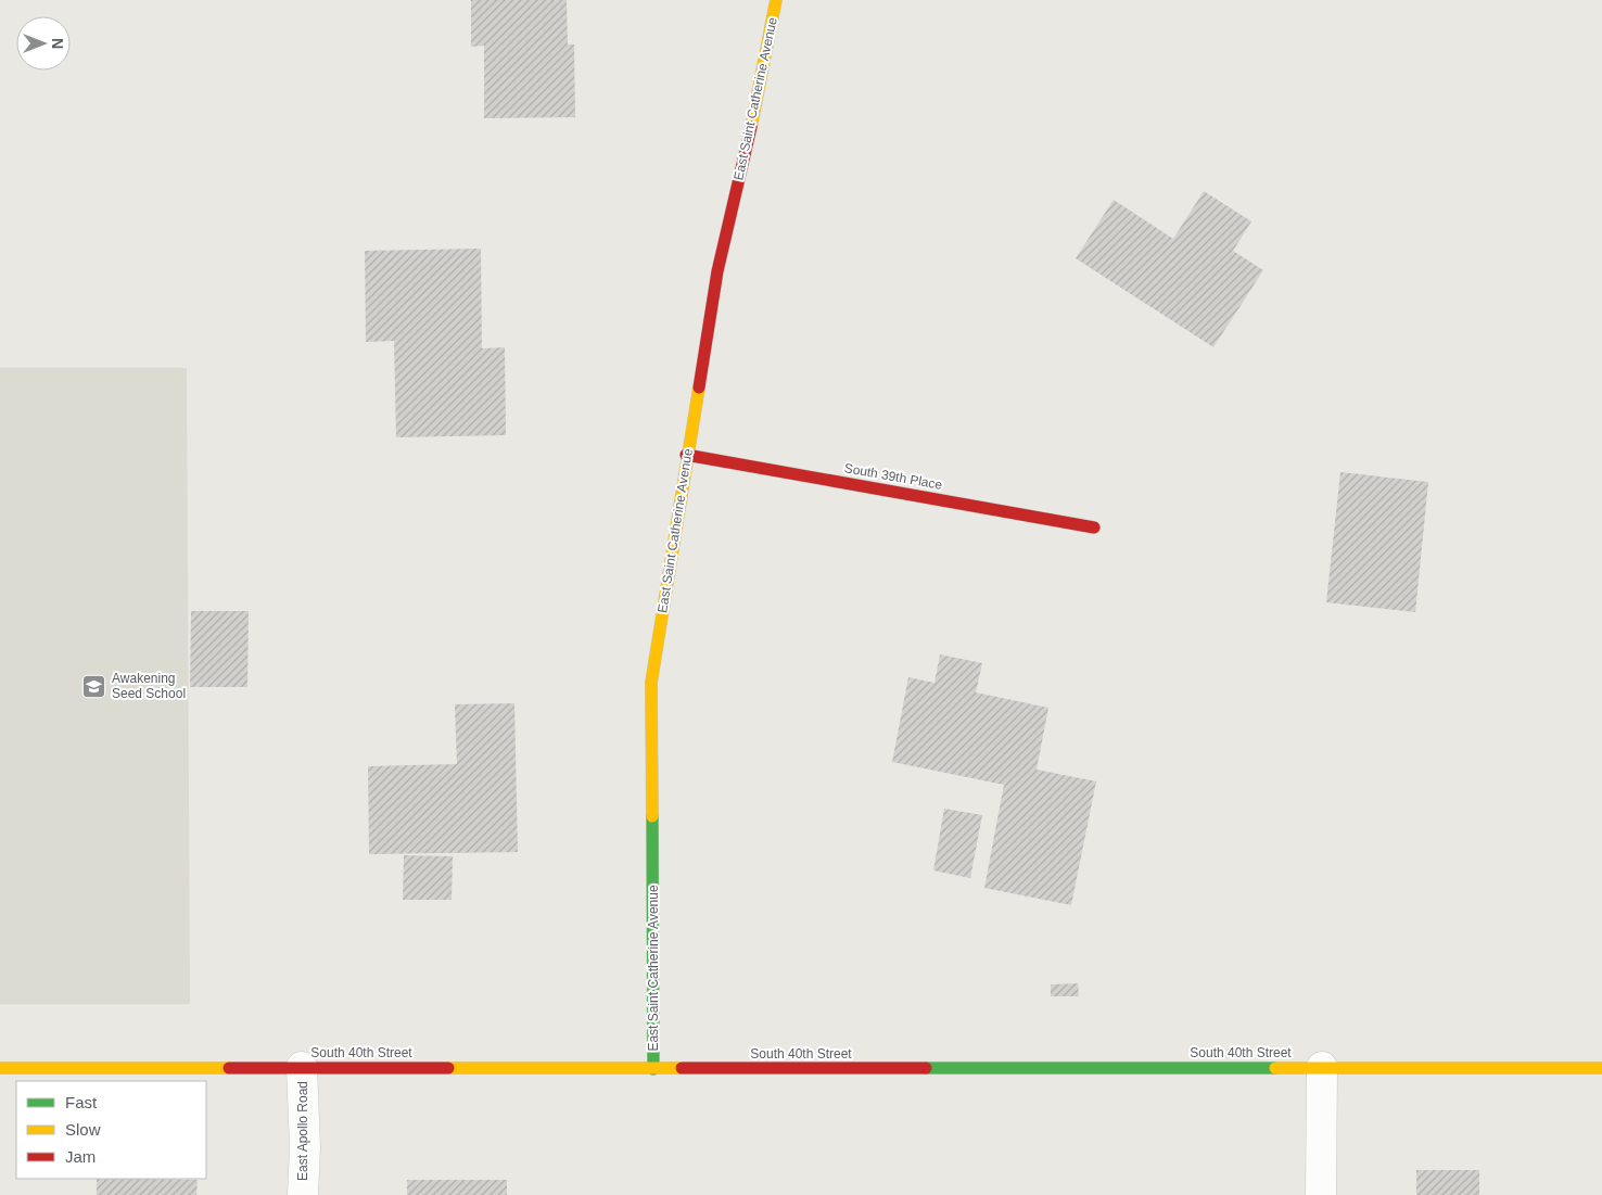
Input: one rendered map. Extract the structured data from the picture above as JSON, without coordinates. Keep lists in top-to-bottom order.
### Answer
{
  "streets": {
    "main road": ["East Saint Catherine Avenue", "South 39th Place", "South 40th Street"],
    "street": ["East Apollo Road"]
  },
  "crossings": [
    ["East Saint Catherine Avenue", "South 39th Place"],
    ["East Saint Catherine Avenue", "South 40th Street"],
    ["South 40th Street", "East Apollo Road"]
  ],
  "places": {
    "school or university": ["Awakening Seed School"]
  },
  "legend": ["Fast", "Slow", "Jam"],
  "north": "right"
}
